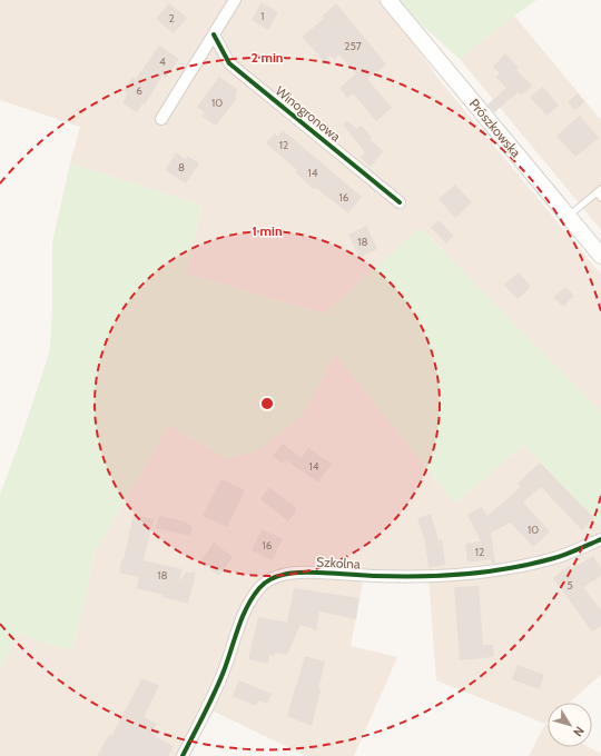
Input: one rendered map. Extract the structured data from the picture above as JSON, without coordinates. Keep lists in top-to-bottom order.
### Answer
{
  "streets": {
    "main road": ["Prószkowska"],
    "street": ["Winogronowa", "Szkolna"]
  },
  "house_numbers": [
    "1",
    "2",
    "257",
    "4",
    "6",
    "10",
    "12",
    "8",
    "14",
    "16",
    "18",
    "14",
    "10",
    "16",
    "12",
    "18",
    "5"
  ],
  "north": "bottom right",
  "rings": ["2 min", "1 min"]
}
